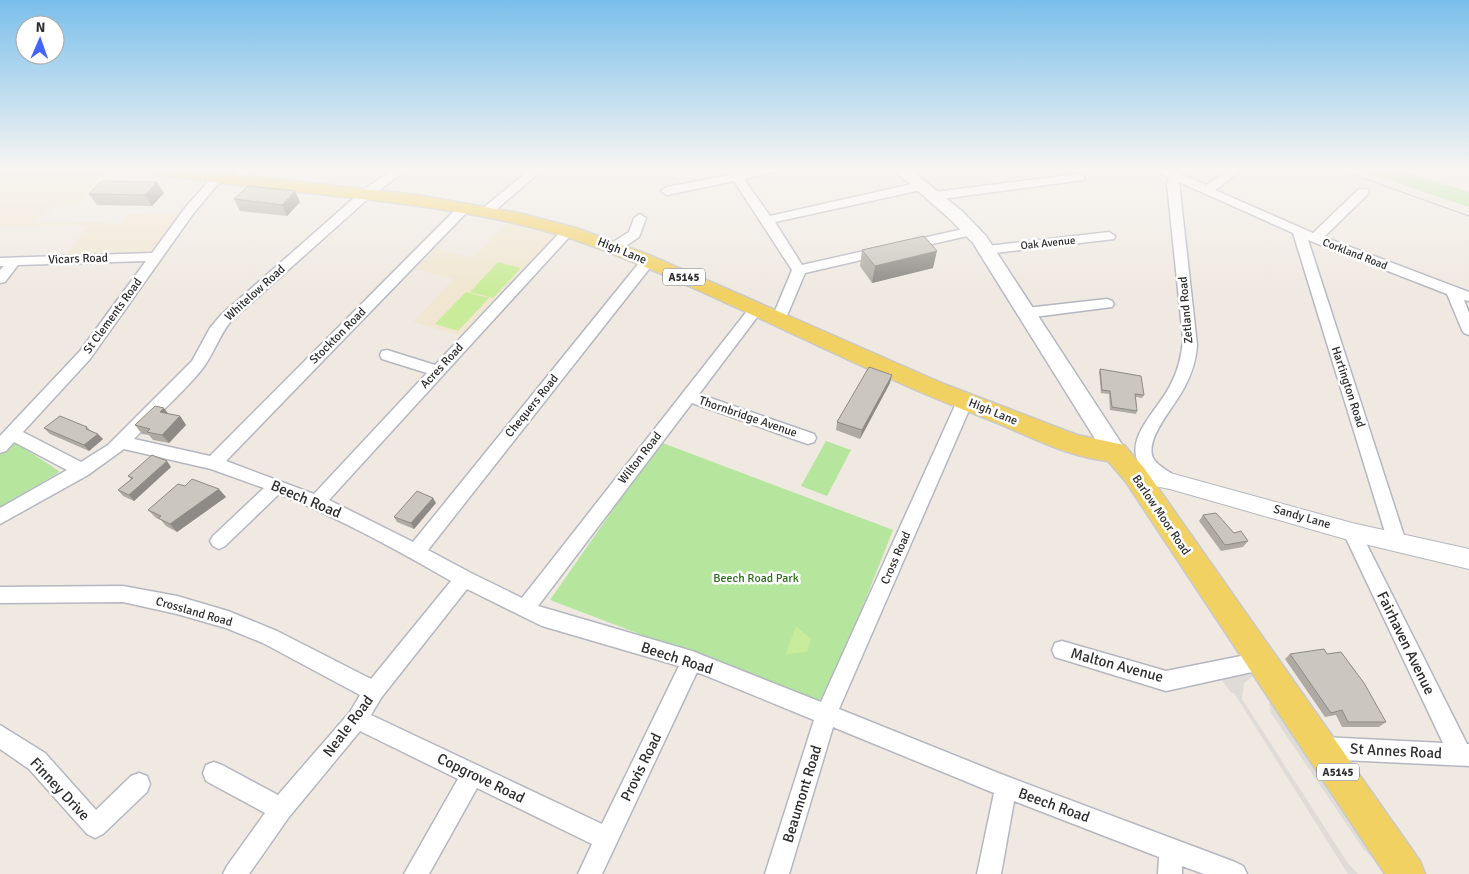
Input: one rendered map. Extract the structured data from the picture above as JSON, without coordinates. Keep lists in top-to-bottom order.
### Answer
{
  "streets": {
    "main road": ["High Lane", "A5145", "Barlow Moor Road"],
    "street": [
      "Oak Avenue",
      "Corkland Road",
      "Vicars Road",
      "Whitelow Road",
      "Zetland Road",
      "St Clements Road",
      "Stockton Road",
      "Acres Road",
      "Hartington Road",
      "Chequers Road",
      "Thornbridge Avenue",
      "Wilton Road",
      "Beech Road",
      "Sandy Lane",
      "Cross Road",
      "Crossland Road",
      "Fairhaven Avenue",
      "Malton Avenue",
      "Neale Road",
      "St Annes Road",
      "Provis Road",
      "Copgrove Road",
      "Finney Drive",
      "Beaumont Road"
    ]
  },
  "crossings": [
    ["Oak Avenue", "Barlow Moor Road"],
    ["High Lane", "Acres Road"],
    ["High Lane", "Chequers Road"],
    ["High Lane", "Wilton Road"],
    ["High Lane", "Barlow Moor Road"],
    ["High Lane", "Cross Road"],
    ["Corkland Road", "Hartington Road"],
    ["Vicars Road", "St Clements Road"],
    ["Whitelow Road", "Beech Road"],
    ["Zetland Road", "Sandy Lane"],
    ["Stockton Road", "Beech Road"],
    ["Acres Road", "Beech Road"],
    ["Hartington Road", "Sandy Lane"],
    ["Chequers Road", "Beech Road"],
    ["Thornbridge Avenue", "Wilton Road"],
    ["Wilton Road", "Beech Road"],
    ["Beech Road", "Cross Road"],
    ["Beech Road", "Neale Road"],
    ["Beech Road", "Provis Road"],
    ["Beech Road", "Beaumont Road"],
    ["Barlow Moor Road", "Sandy Lane"],
    ["Barlow Moor Road", "Malton Avenue"],
    ["Barlow Moor Road", "St Annes Road"],
    ["Sandy Lane", "Fairhaven Avenue"],
    ["Cross Road", "Beaumont Road"],
    ["Crossland Road", "Neale Road"],
    ["Fairhaven Avenue", "St Annes Road"],
    ["Neale Road", "Copgrove Road"],
    ["Provis Road", "Copgrove Road"]
  ],
  "parks": ["Beech Road Park"],
  "north": "top"
}
